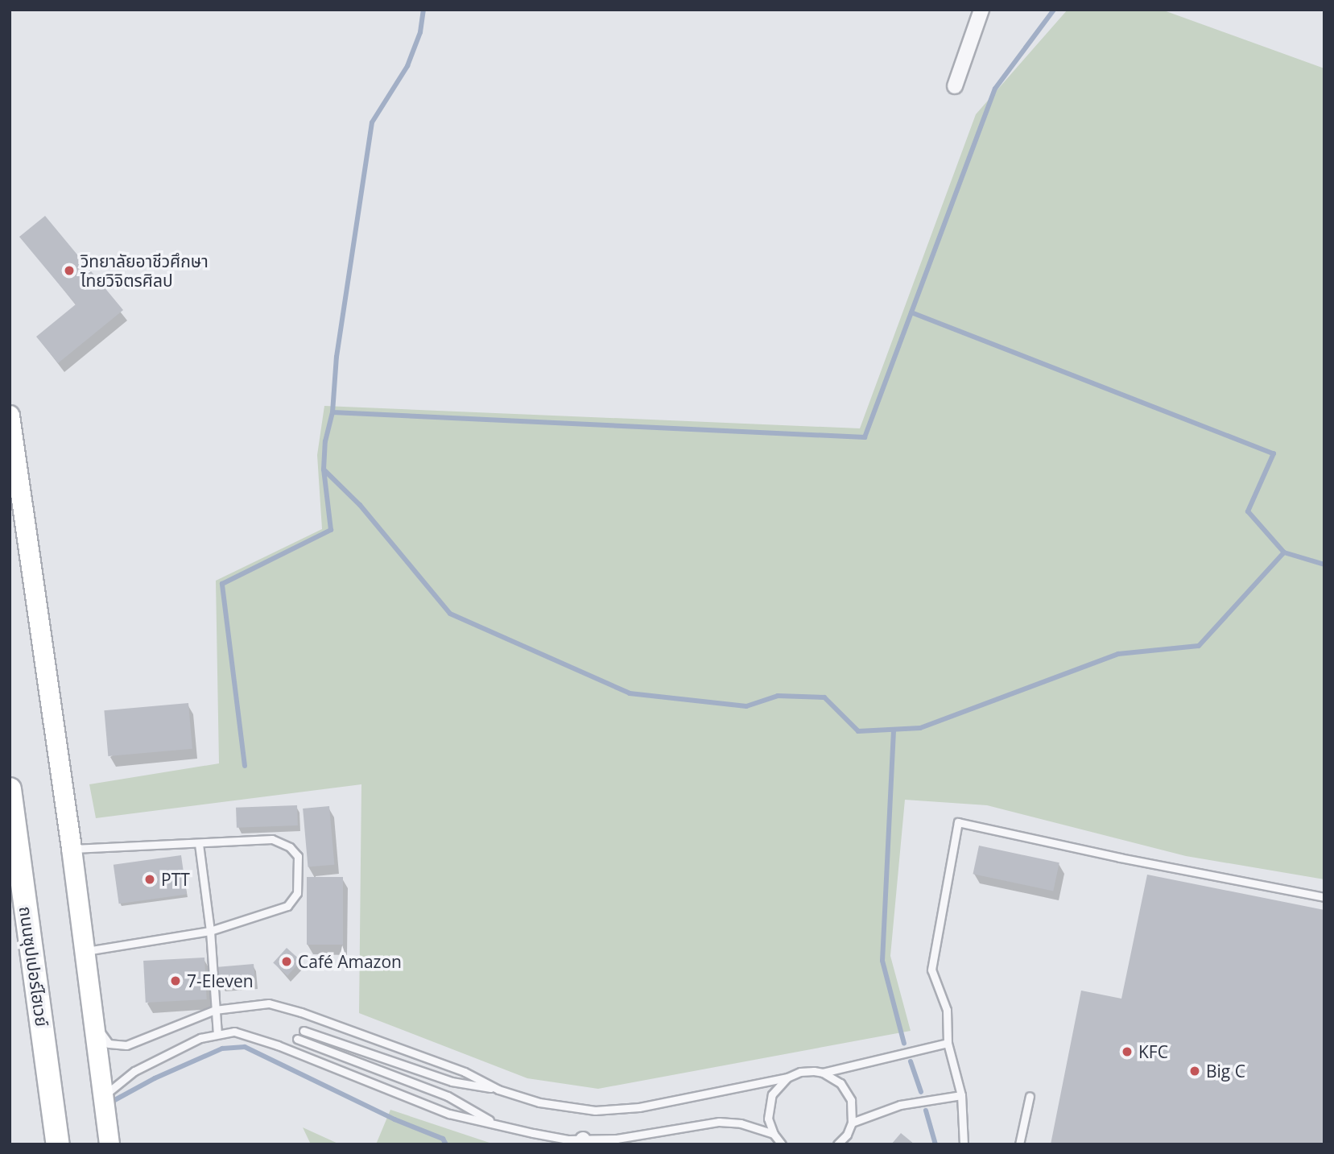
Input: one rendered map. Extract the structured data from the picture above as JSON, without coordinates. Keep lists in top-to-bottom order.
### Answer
{
  "streets": {
    "highway": ["ถนนซุปเปอร์ไฮเวย์"]
  },
  "places": [
    "วิทยาลัยอาชีวศึกษา ไทยวิจิตรศิลป",
    "PTT",
    "Café Amazon",
    "7-Eleven",
    "KFC",
    "Big C"
  ]
}
